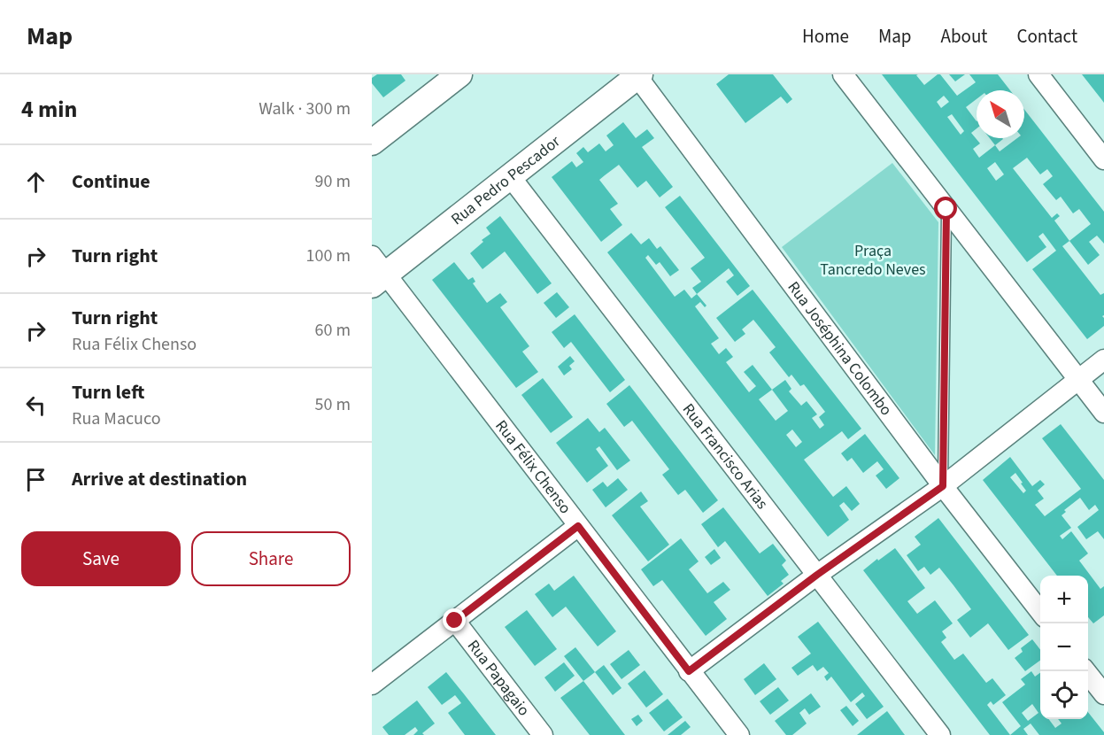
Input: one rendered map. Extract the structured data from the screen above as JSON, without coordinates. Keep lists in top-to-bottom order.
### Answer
{
  "streets": {
    "street": [
      "Rua Pedro Pescador",
      "Rua Joséphina Colombo",
      "Rua Francisco Arias",
      "Rua Félix Chenso",
      "Rua Papagaio"
    ]
  },
  "crossings": [
    ["Rua Pedro Pescador", "Rua Joséphina Colombo"],
    ["Rua Pedro Pescador", "Rua Francisco Arias"],
    ["Rua Pedro Pescador", "Rua Félix Chenso"]
  ],
  "parks": ["Praça Tancredo Neves"],
  "north": "top left",
  "page": {
    "header": "Map",
    "nav": [
      "Home",
      "Map",
      "About",
      "Contact"
    ],
    "heading": ["4 min", "Walk · 300 m"],
    "list": [
      ["Continue", "90 m"],
      ["Turn right", "100 m"],
      ["Turn right", "Rua Félix Chenso", "60 m"],
      ["Turn left", "Rua Macuco", "50 m"],
      "Arrive at destination"
    ],
    "buttons": ["Save", "Share"],
    "map_buttons": ["+", "−"]
  }
}
